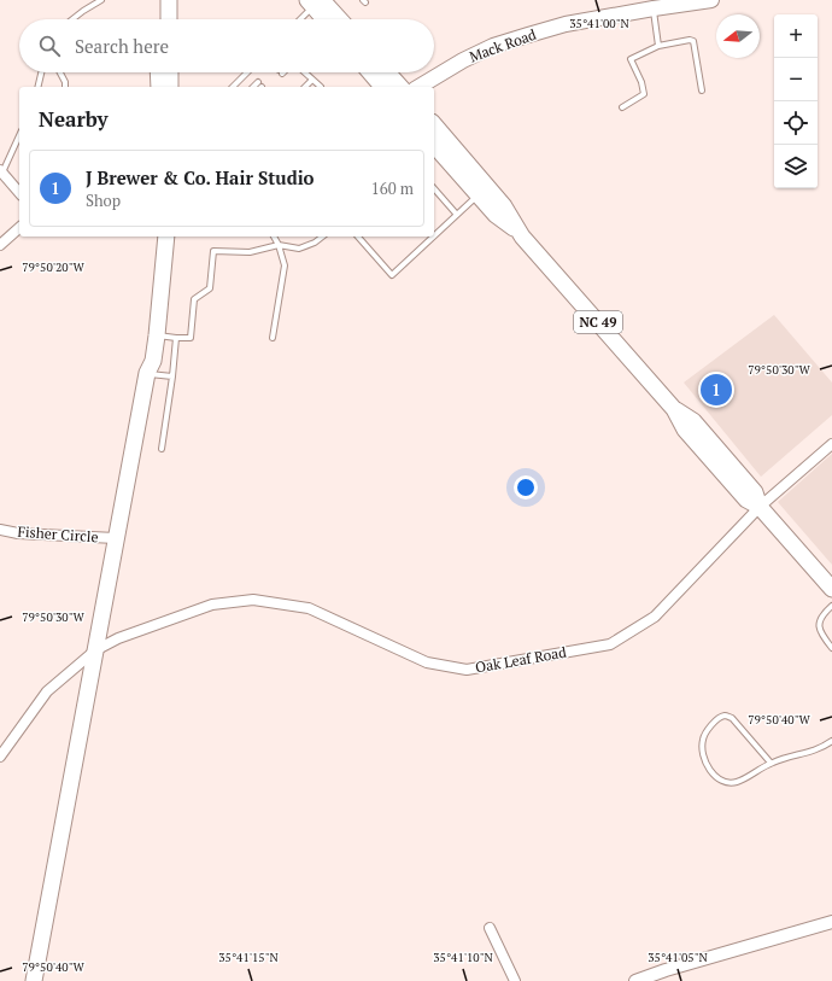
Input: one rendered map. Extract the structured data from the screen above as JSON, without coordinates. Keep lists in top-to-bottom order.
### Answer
{
  "streets": {
    "main road": ["Mack Road", "NC 49"],
    "street": ["Fisher Circle", "Oak Leaf Road"]
  },
  "crossings": [
    ["NC 49", "Oak Leaf Road"]
  ],
  "north": "left",
  "page": {
    "map_buttons": ["+", "−"],
    "search": "Search here",
    "heading": "Nearby",
    "list": [
      {
        "mark": "1",
        "name": "J Brewer & Co. Hair Studio",
        "note": "Shop",
        "value": "160 m"
      }
    ],
    "pins": "1"
  },
  "coordinates": [
    "35°41'00\"N",
    "79°50'20\"W",
    "79°50'30\"W",
    "79°50'40\"W",
    "35°41'15\"N",
    "35°41'10\"N",
    "35°41'05\"N"
  ]
}
